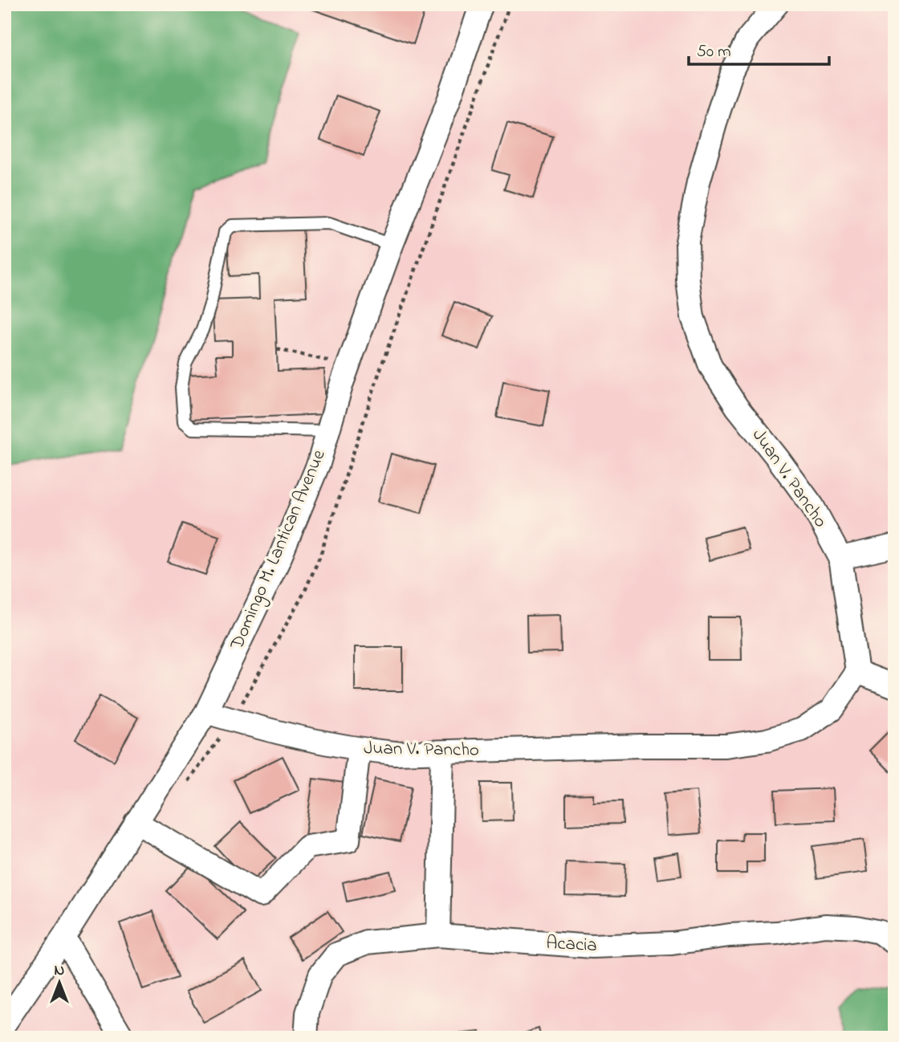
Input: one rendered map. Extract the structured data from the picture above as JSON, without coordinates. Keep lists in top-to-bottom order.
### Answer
{
  "streets": {
    "street": ["Juan V. Pancho", "Domingo M. Lantican Avenue", "Acacia"]
  },
  "crossings": [
    ["Juan V. Pancho", "Domingo M. Lantican Avenue"]
  ],
  "scale_bar": "50 m",
  "north": "top"
}
